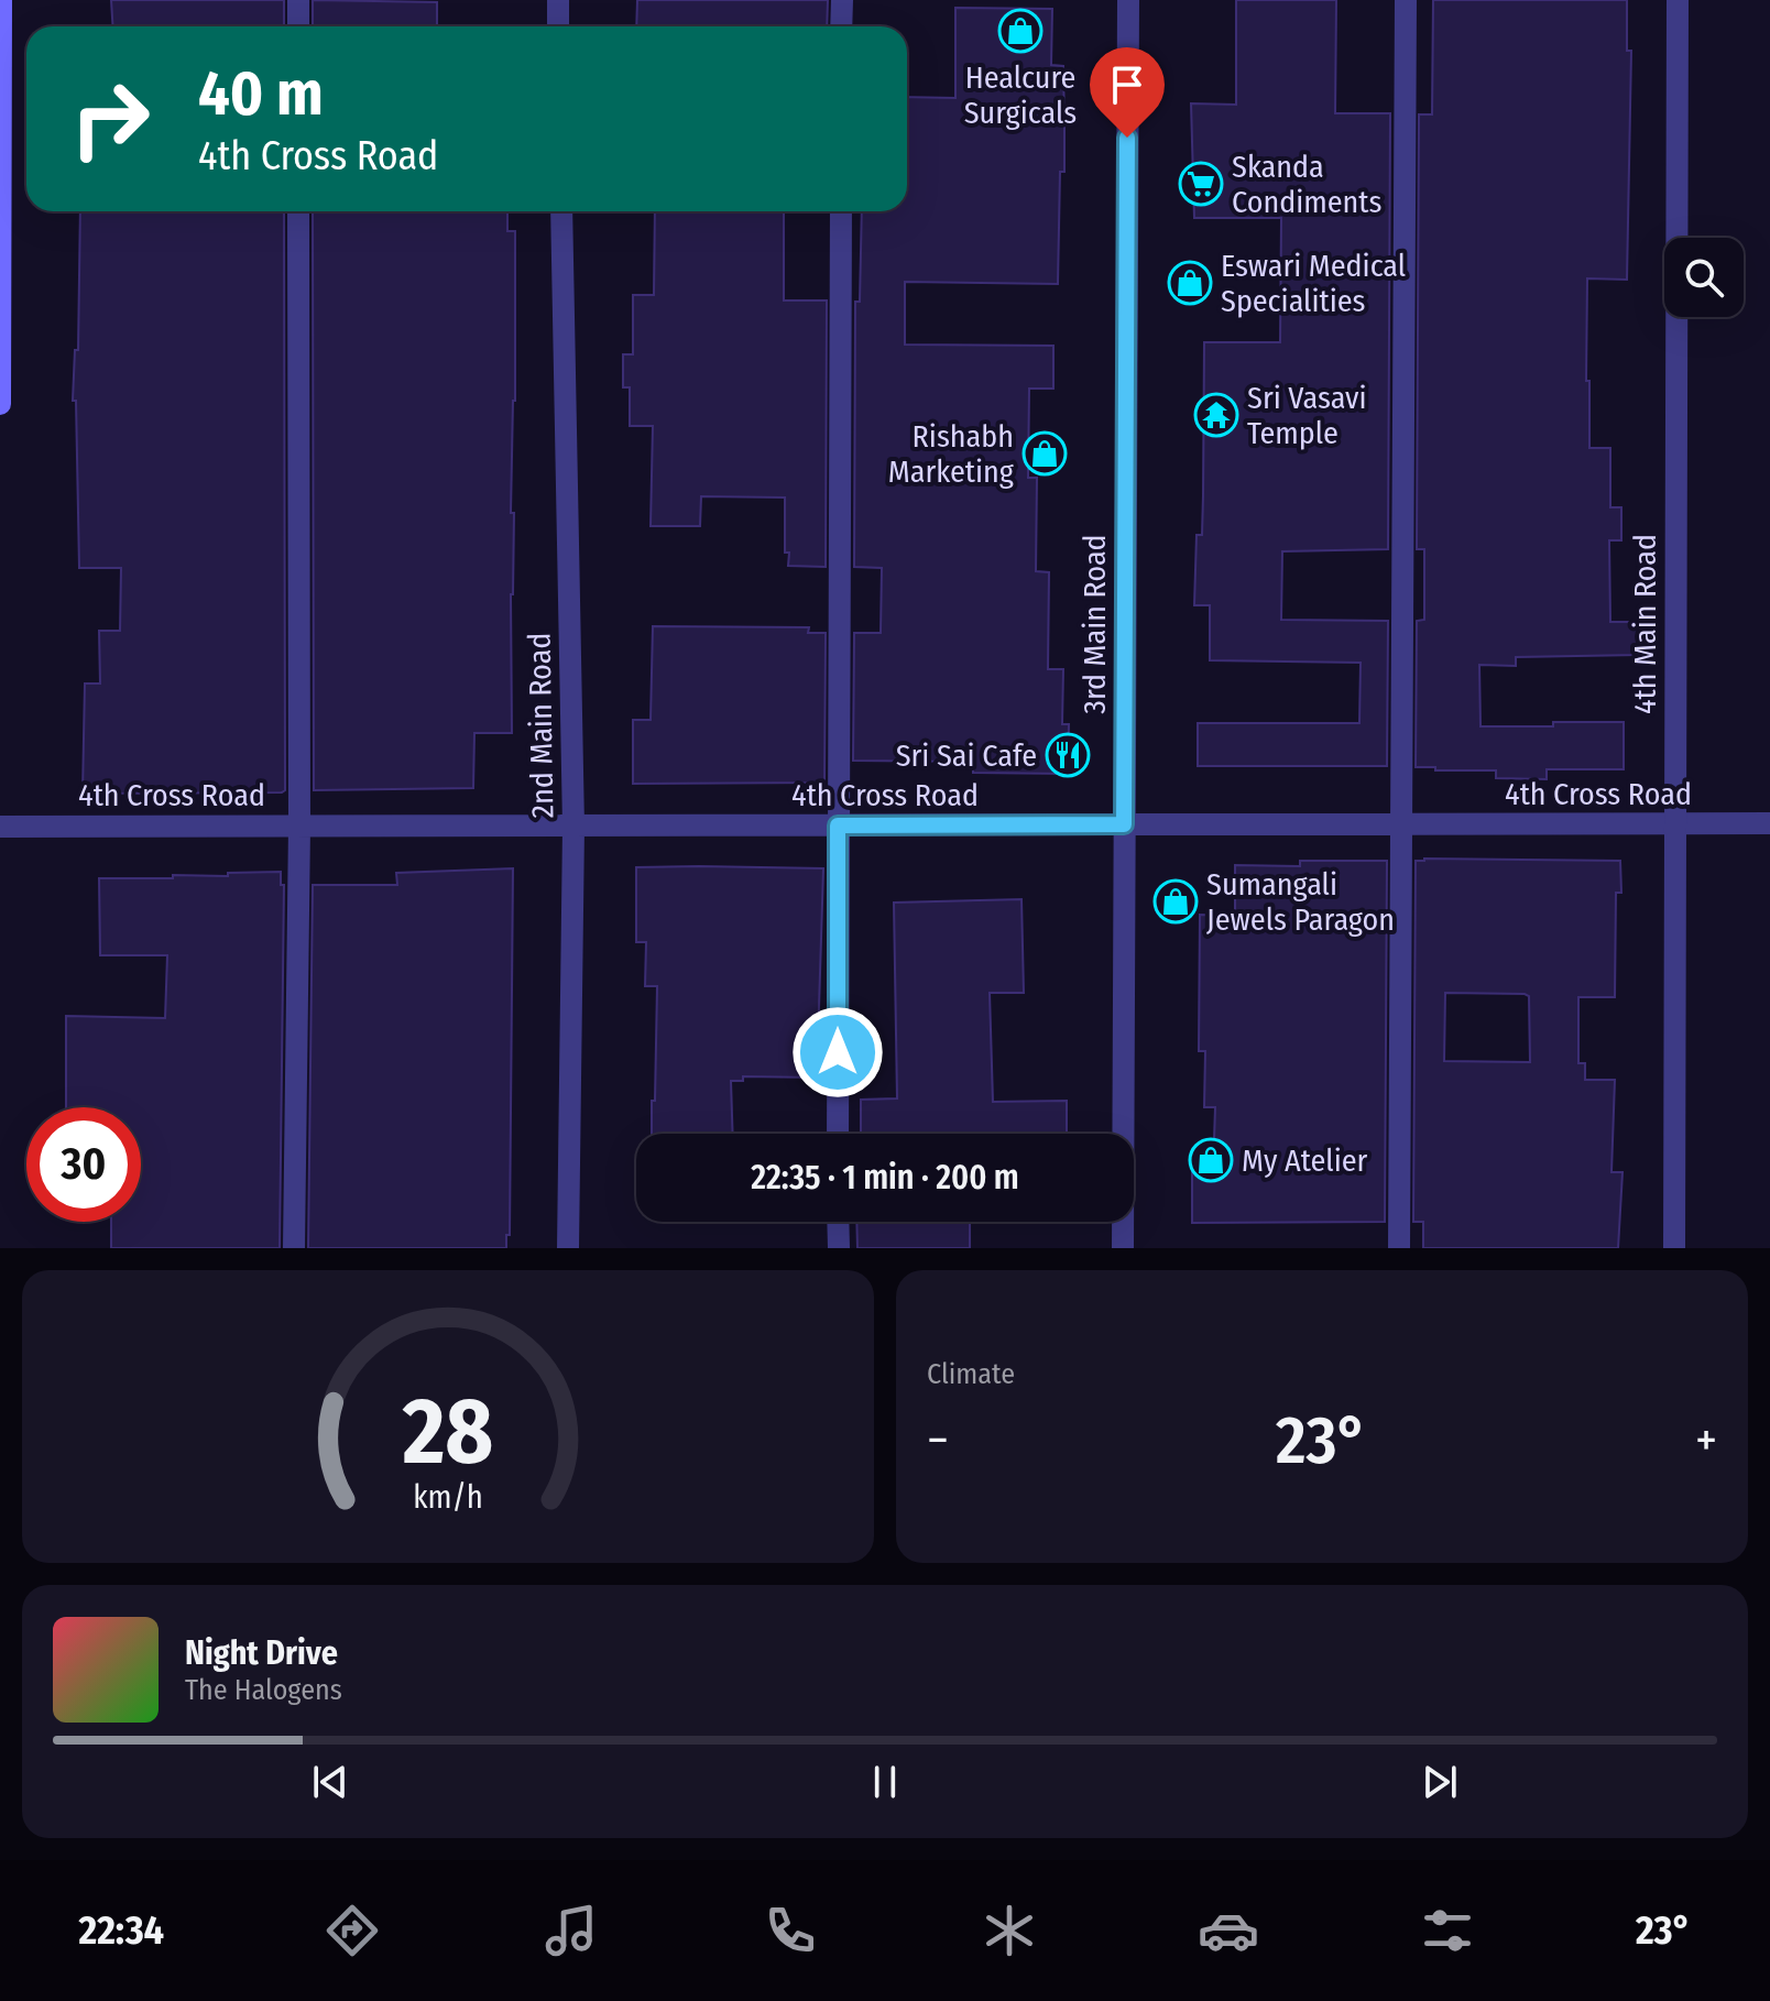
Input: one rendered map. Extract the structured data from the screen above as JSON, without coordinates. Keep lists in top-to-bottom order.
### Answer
{
  "streets": {
    "street": [
      "3rd Main Road",
      "4th Main Road",
      "2nd Main Road",
      "4th Cross Road"
    ]
  },
  "crossings": [
    ["3rd Main Road", "4th Cross Road"],
    ["4th Main Road", "4th Cross Road"],
    ["2nd Main Road", "4th Cross Road"]
  ],
  "places": {
    "shop": [
      "Healcure Surgicals",
      "Eswari Medical Specialities",
      "Rishabh Marketing",
      "Sumangali Jewels Paragon",
      "My Atelier"
    ],
    "supermarket": ["Skanda Condiments"],
    "temple": ["Sri Vasavi Temple"],
    "restaurant": ["Sri Sai Cafe"]
  },
  "page": {
    "turn": ["40 m", "4th Cross Road"],
    "limit": "30",
    "trip": "22:35 · 1 min · 200 m",
    "tile": "Climate",
    "heat": ["−", "23°", "+"],
    "song": ["Night Drive", "The Halogens"],
    "tabs": ["22:34", "23°"],
    "gauge": ["28", "km/h"]
  }
}
